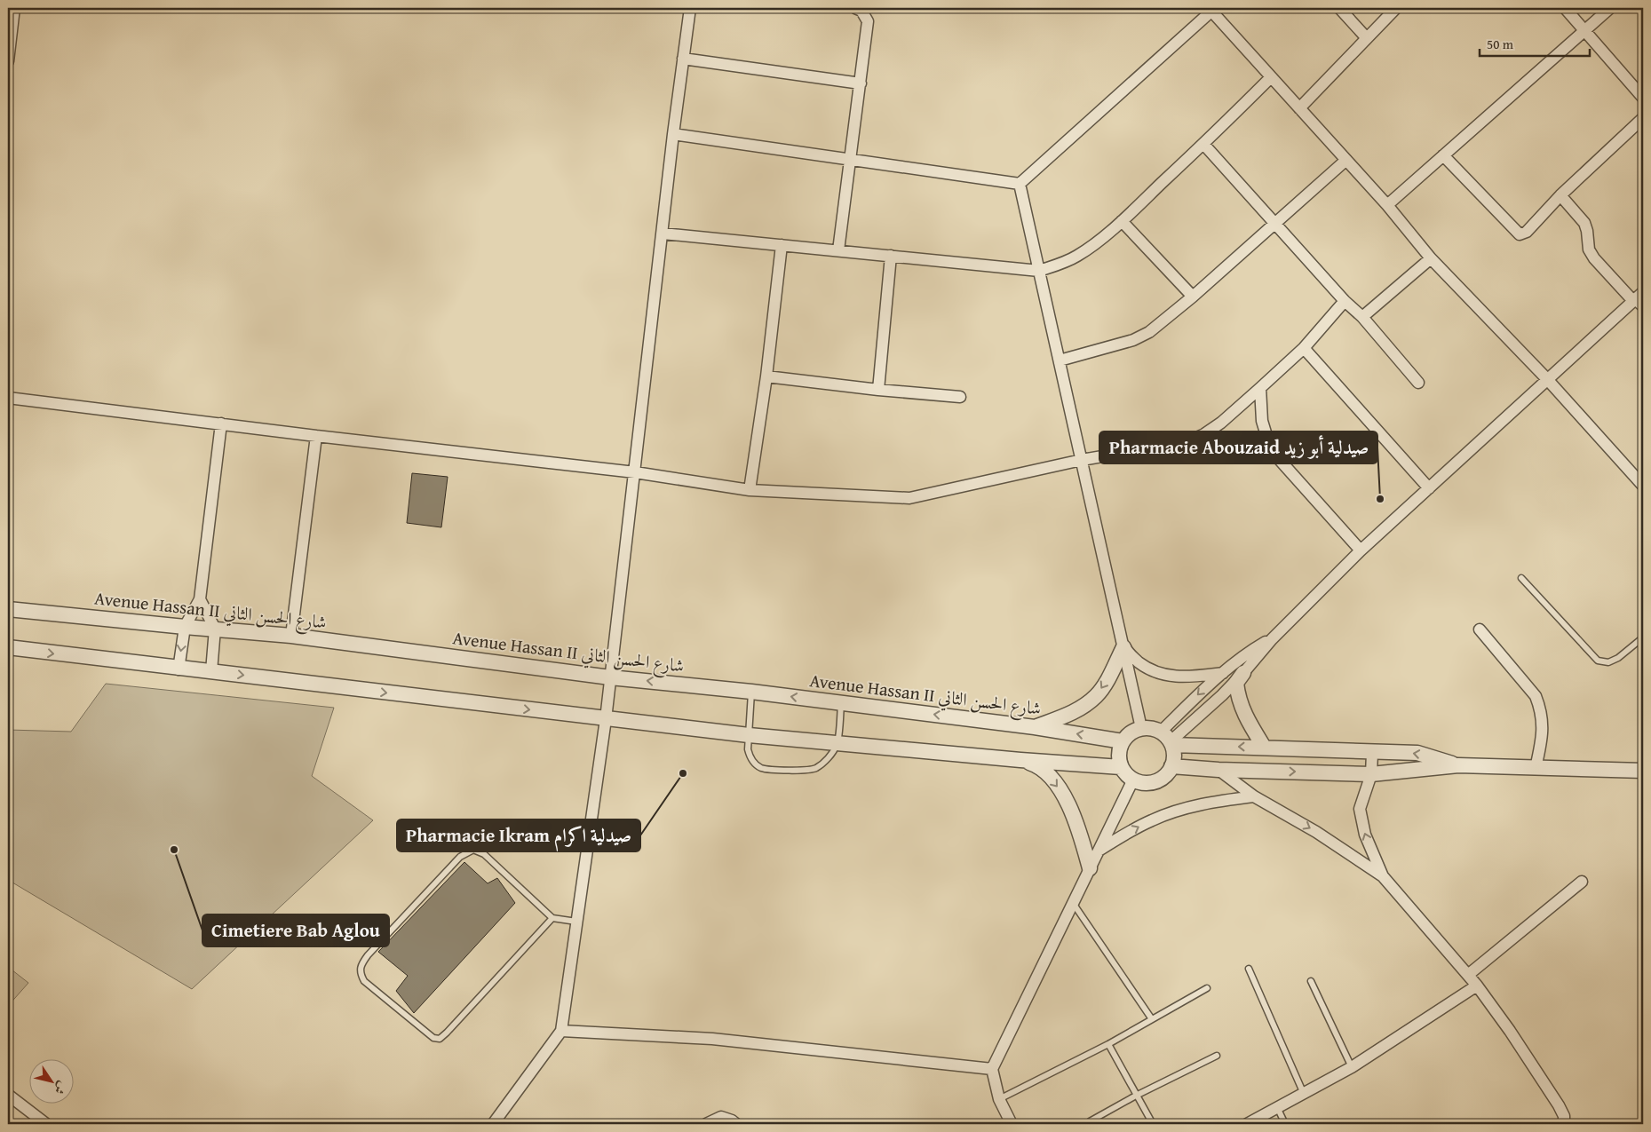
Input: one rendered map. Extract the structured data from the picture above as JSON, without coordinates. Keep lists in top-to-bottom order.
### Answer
{
  "streets": {
    "street": ["Avenue Hassan II شارع الحسن الثاني"]
  },
  "places": ["Pharmacie Abouzaid صيدلية أبو زيد", "Pharmacie Ikram صيدلية اكرام", "Cimetiere Bab Aglou"],
  "scale_bar": "50 m",
  "north": "bottom right"
}
